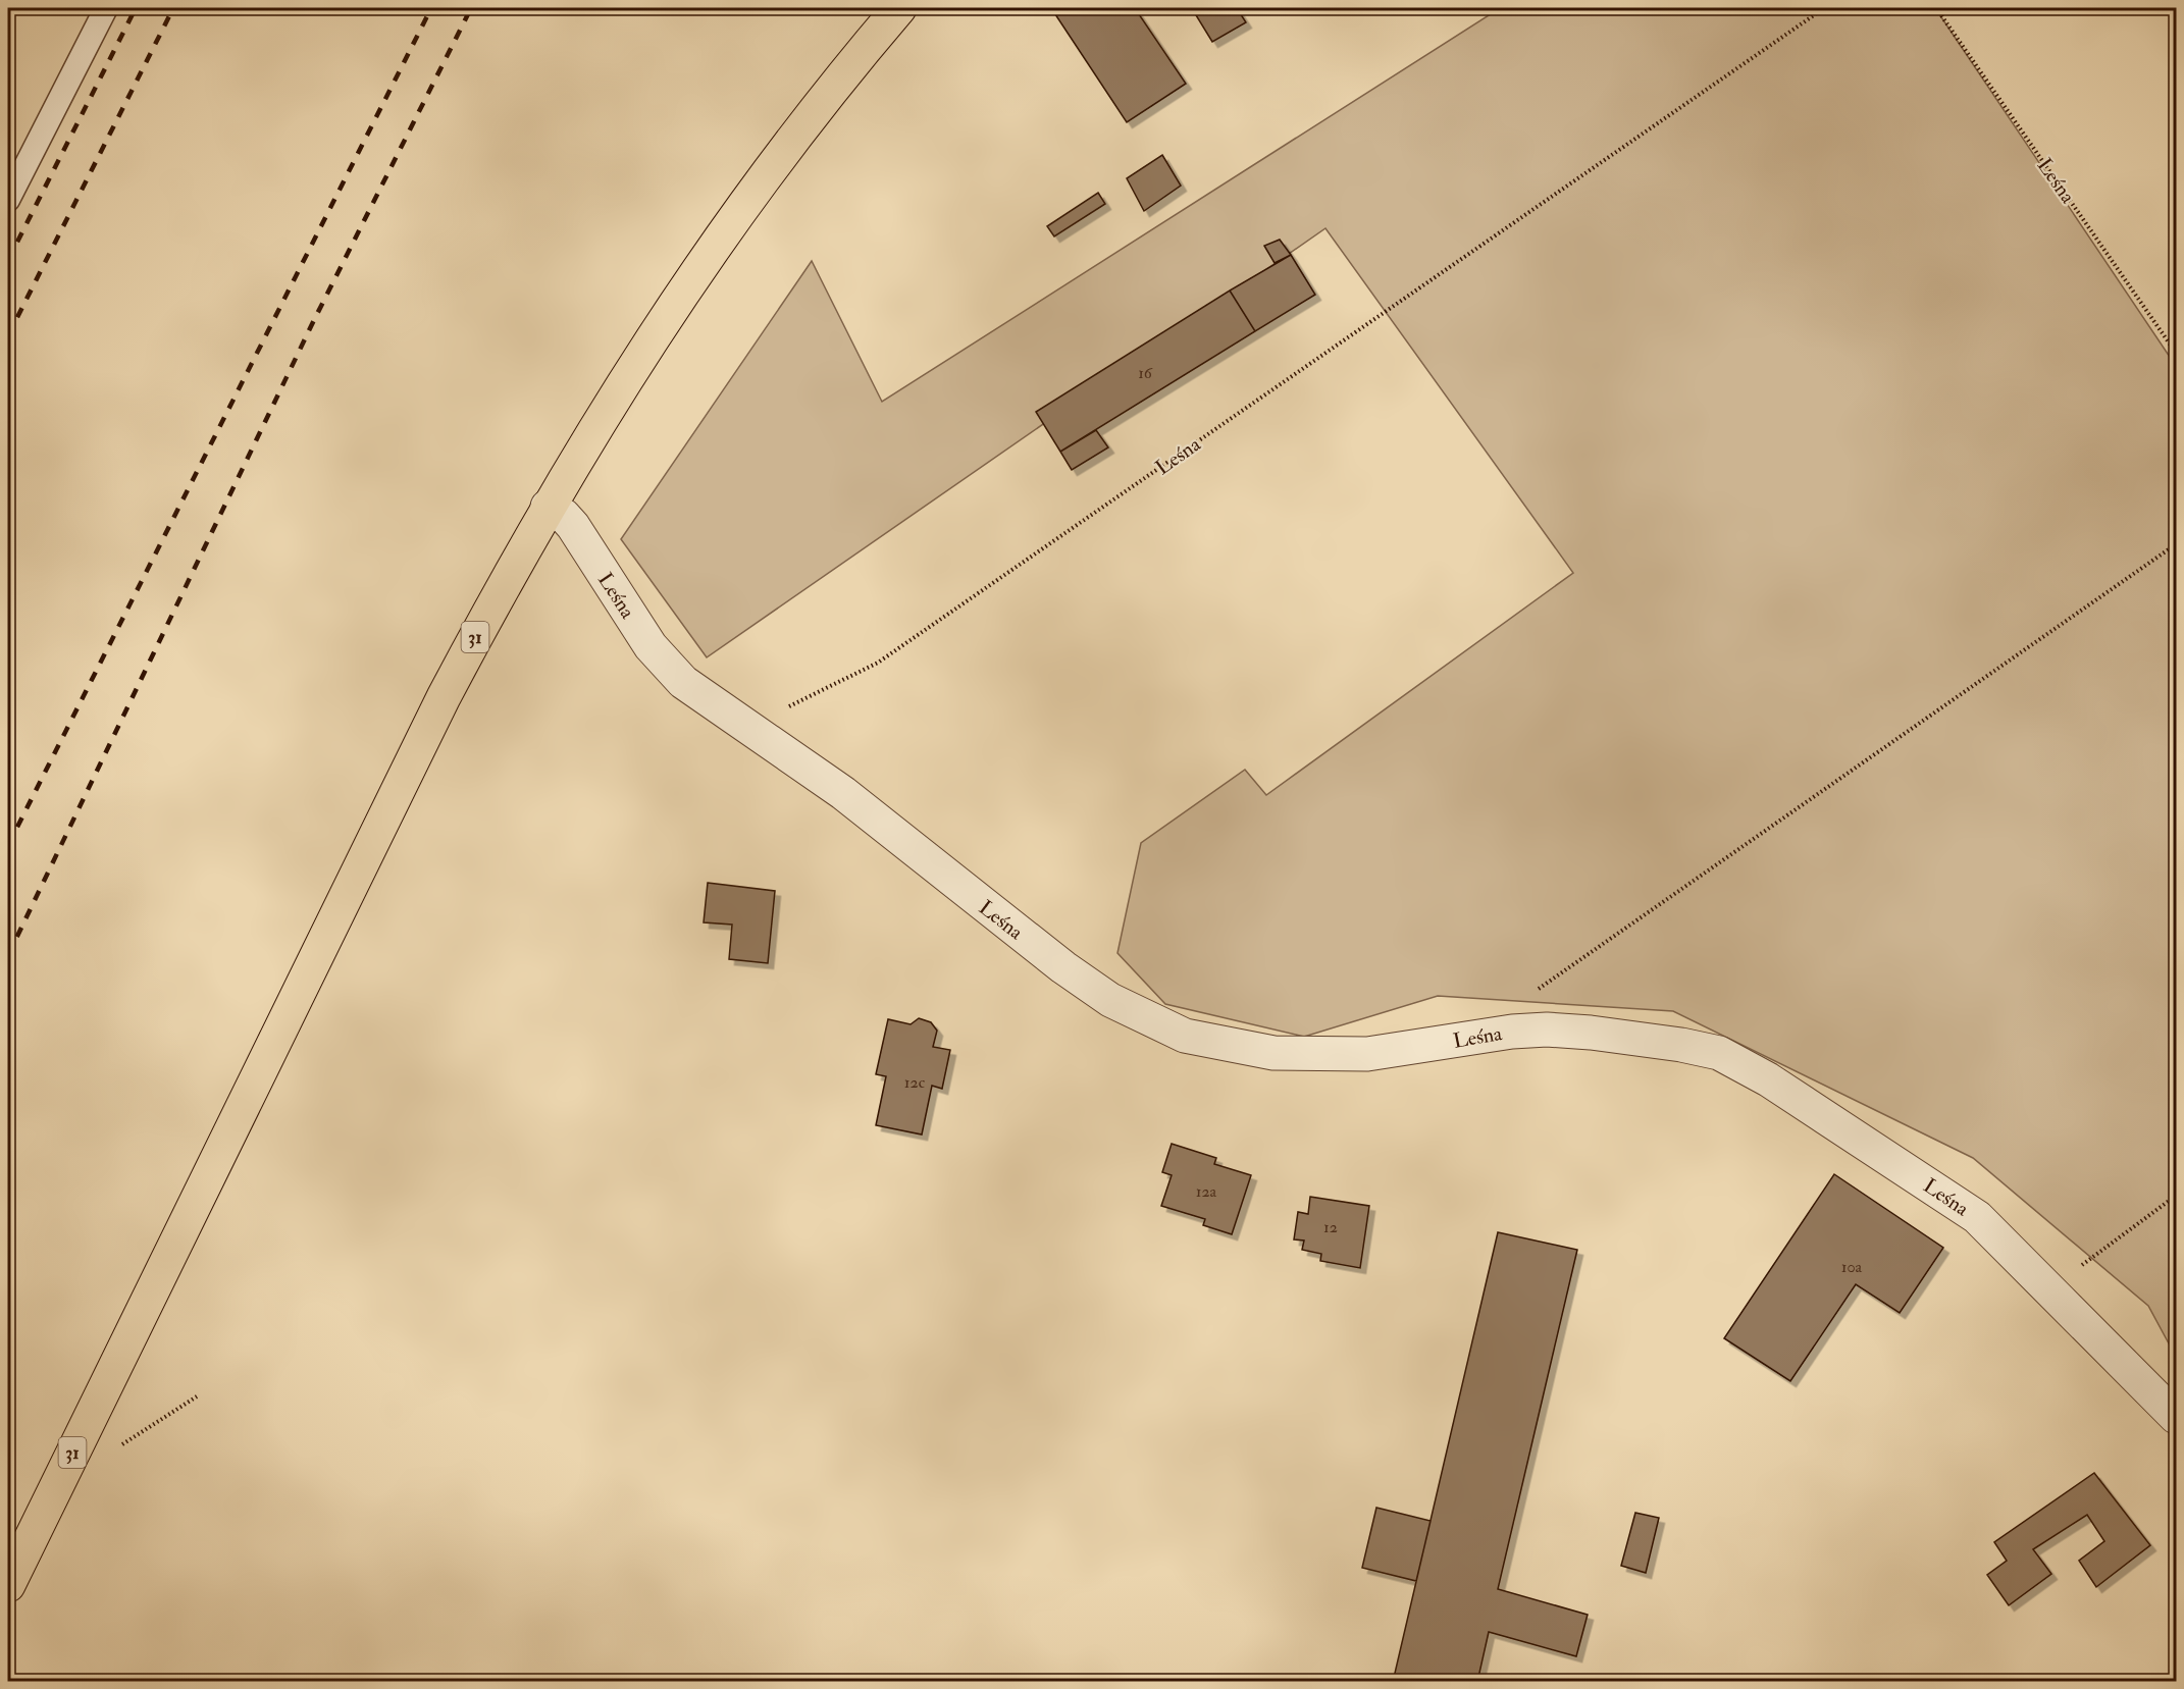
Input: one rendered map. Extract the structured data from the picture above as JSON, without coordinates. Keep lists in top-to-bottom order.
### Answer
{
  "streets": {
    "main road": ["31"],
    "street": ["Leśna"]
  },
  "crossings": [
    ["Leśna", "31"]
  ],
  "house_numbers": [
    "16",
    "12c",
    "12a",
    "12",
    "10a"
  ]
}
